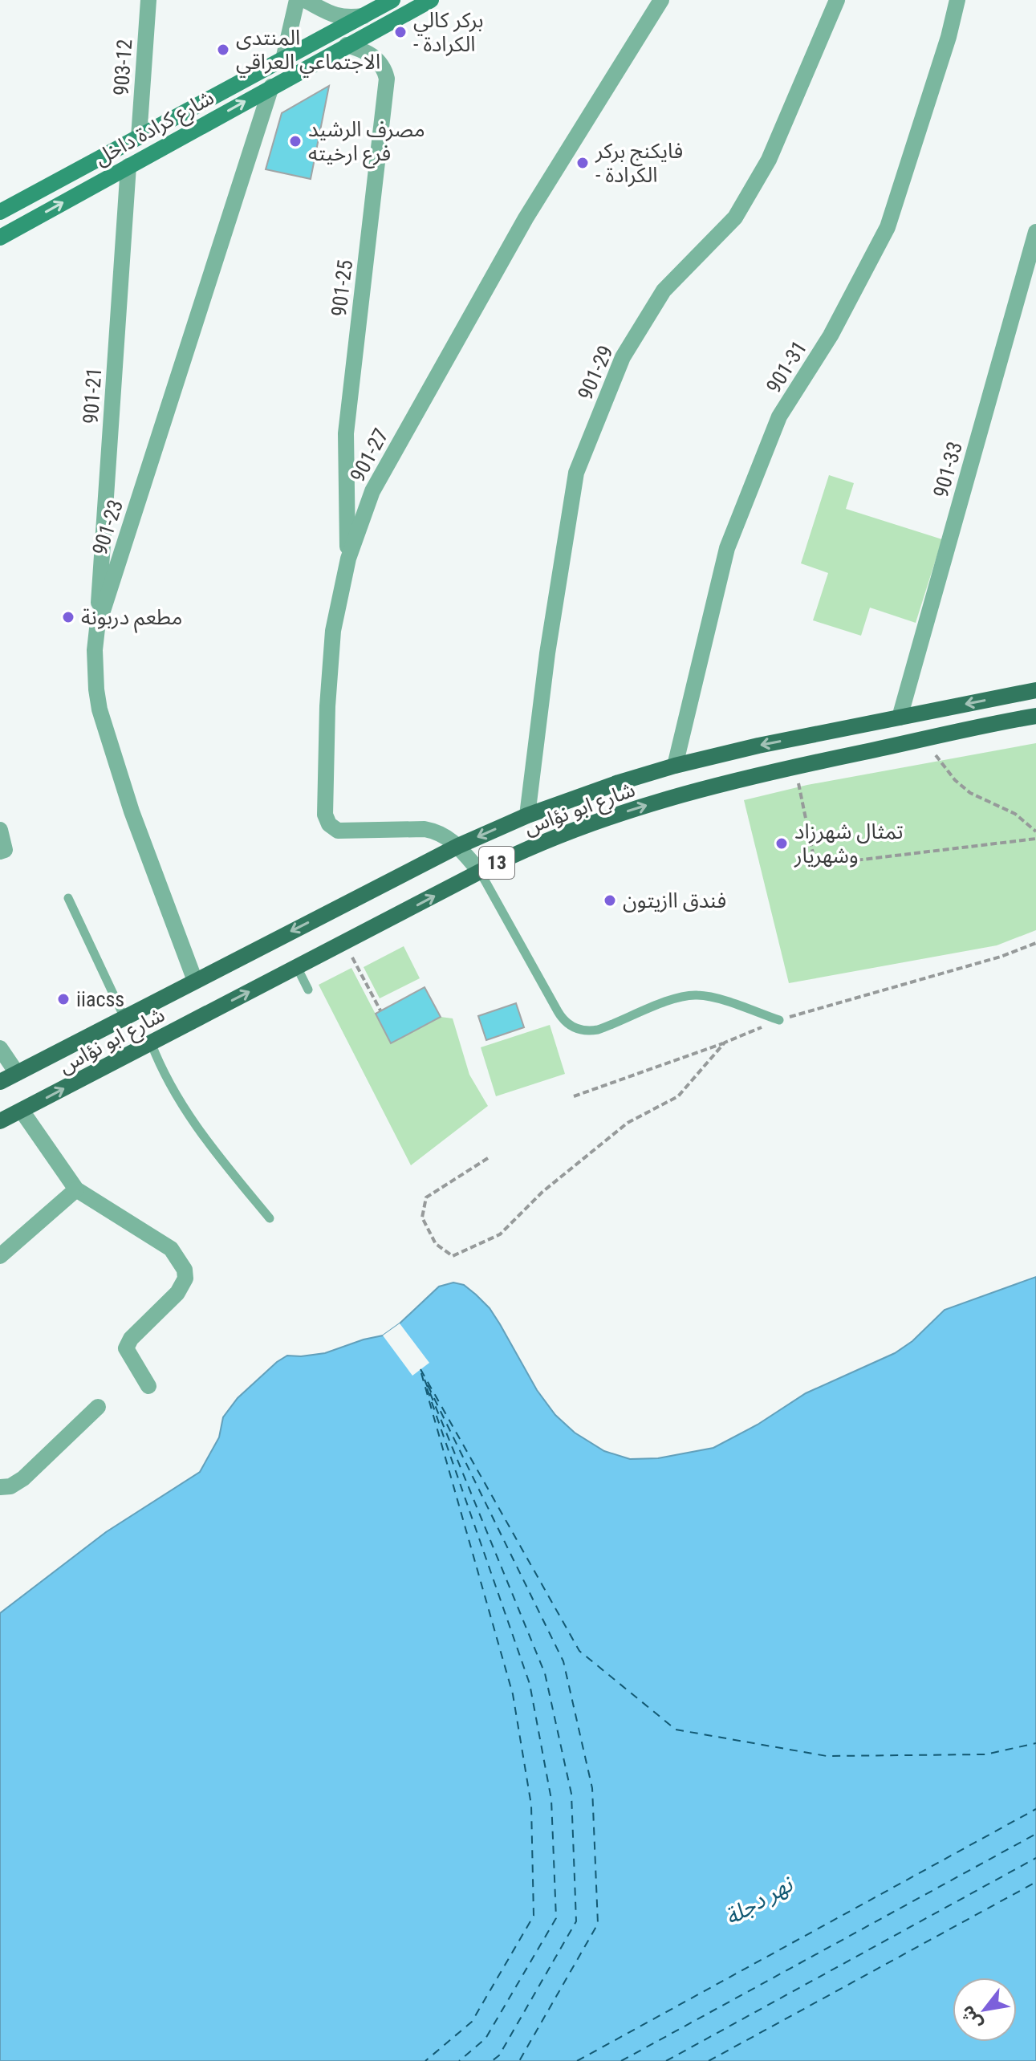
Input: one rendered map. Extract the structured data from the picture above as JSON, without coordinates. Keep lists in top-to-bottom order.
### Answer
{
  "streets": {
    "main road": ["شارع كرادة داخل", "شارع ابو نؤاس", "13"],
    "street": [
      "903-12",
      "901-25",
      "901-31",
      "901-29",
      "901-21",
      "901-27",
      "901-33",
      "901-23"
    ]
  },
  "crossings": [
    ["903-12", "شارع كرادة داخل"],
    ["شارع كرادة داخل", "901-25"],
    ["شارع كرادة داخل", "901-21"],
    ["شارع كرادة داخل", "901-23"],
    ["901-25", "901-27"],
    ["901-31", "شارع ابو نؤاس"],
    ["901-29", "شارع ابو نؤاس"],
    ["901-21", "901-23"],
    ["901-27", "شارع ابو نؤاس"],
    ["901-33", "شارع ابو نؤاس"],
    ["901-23", "شارع ابو نؤاس"]
  ],
  "water": ["نهر دجلة"],
  "places": [
    "بركر كالي - الكرادة",
    "المنتدى الاجتماعي العراقي",
    "مصرف الرشيد فرع ارخيته",
    "فايكنج بركر - الكرادة",
    "مطعم دربونة",
    "تمثال شهرزاد وشهريار",
    "فندق اازيتون",
    "iiacss"
  ],
  "north": "bottom left"
}
